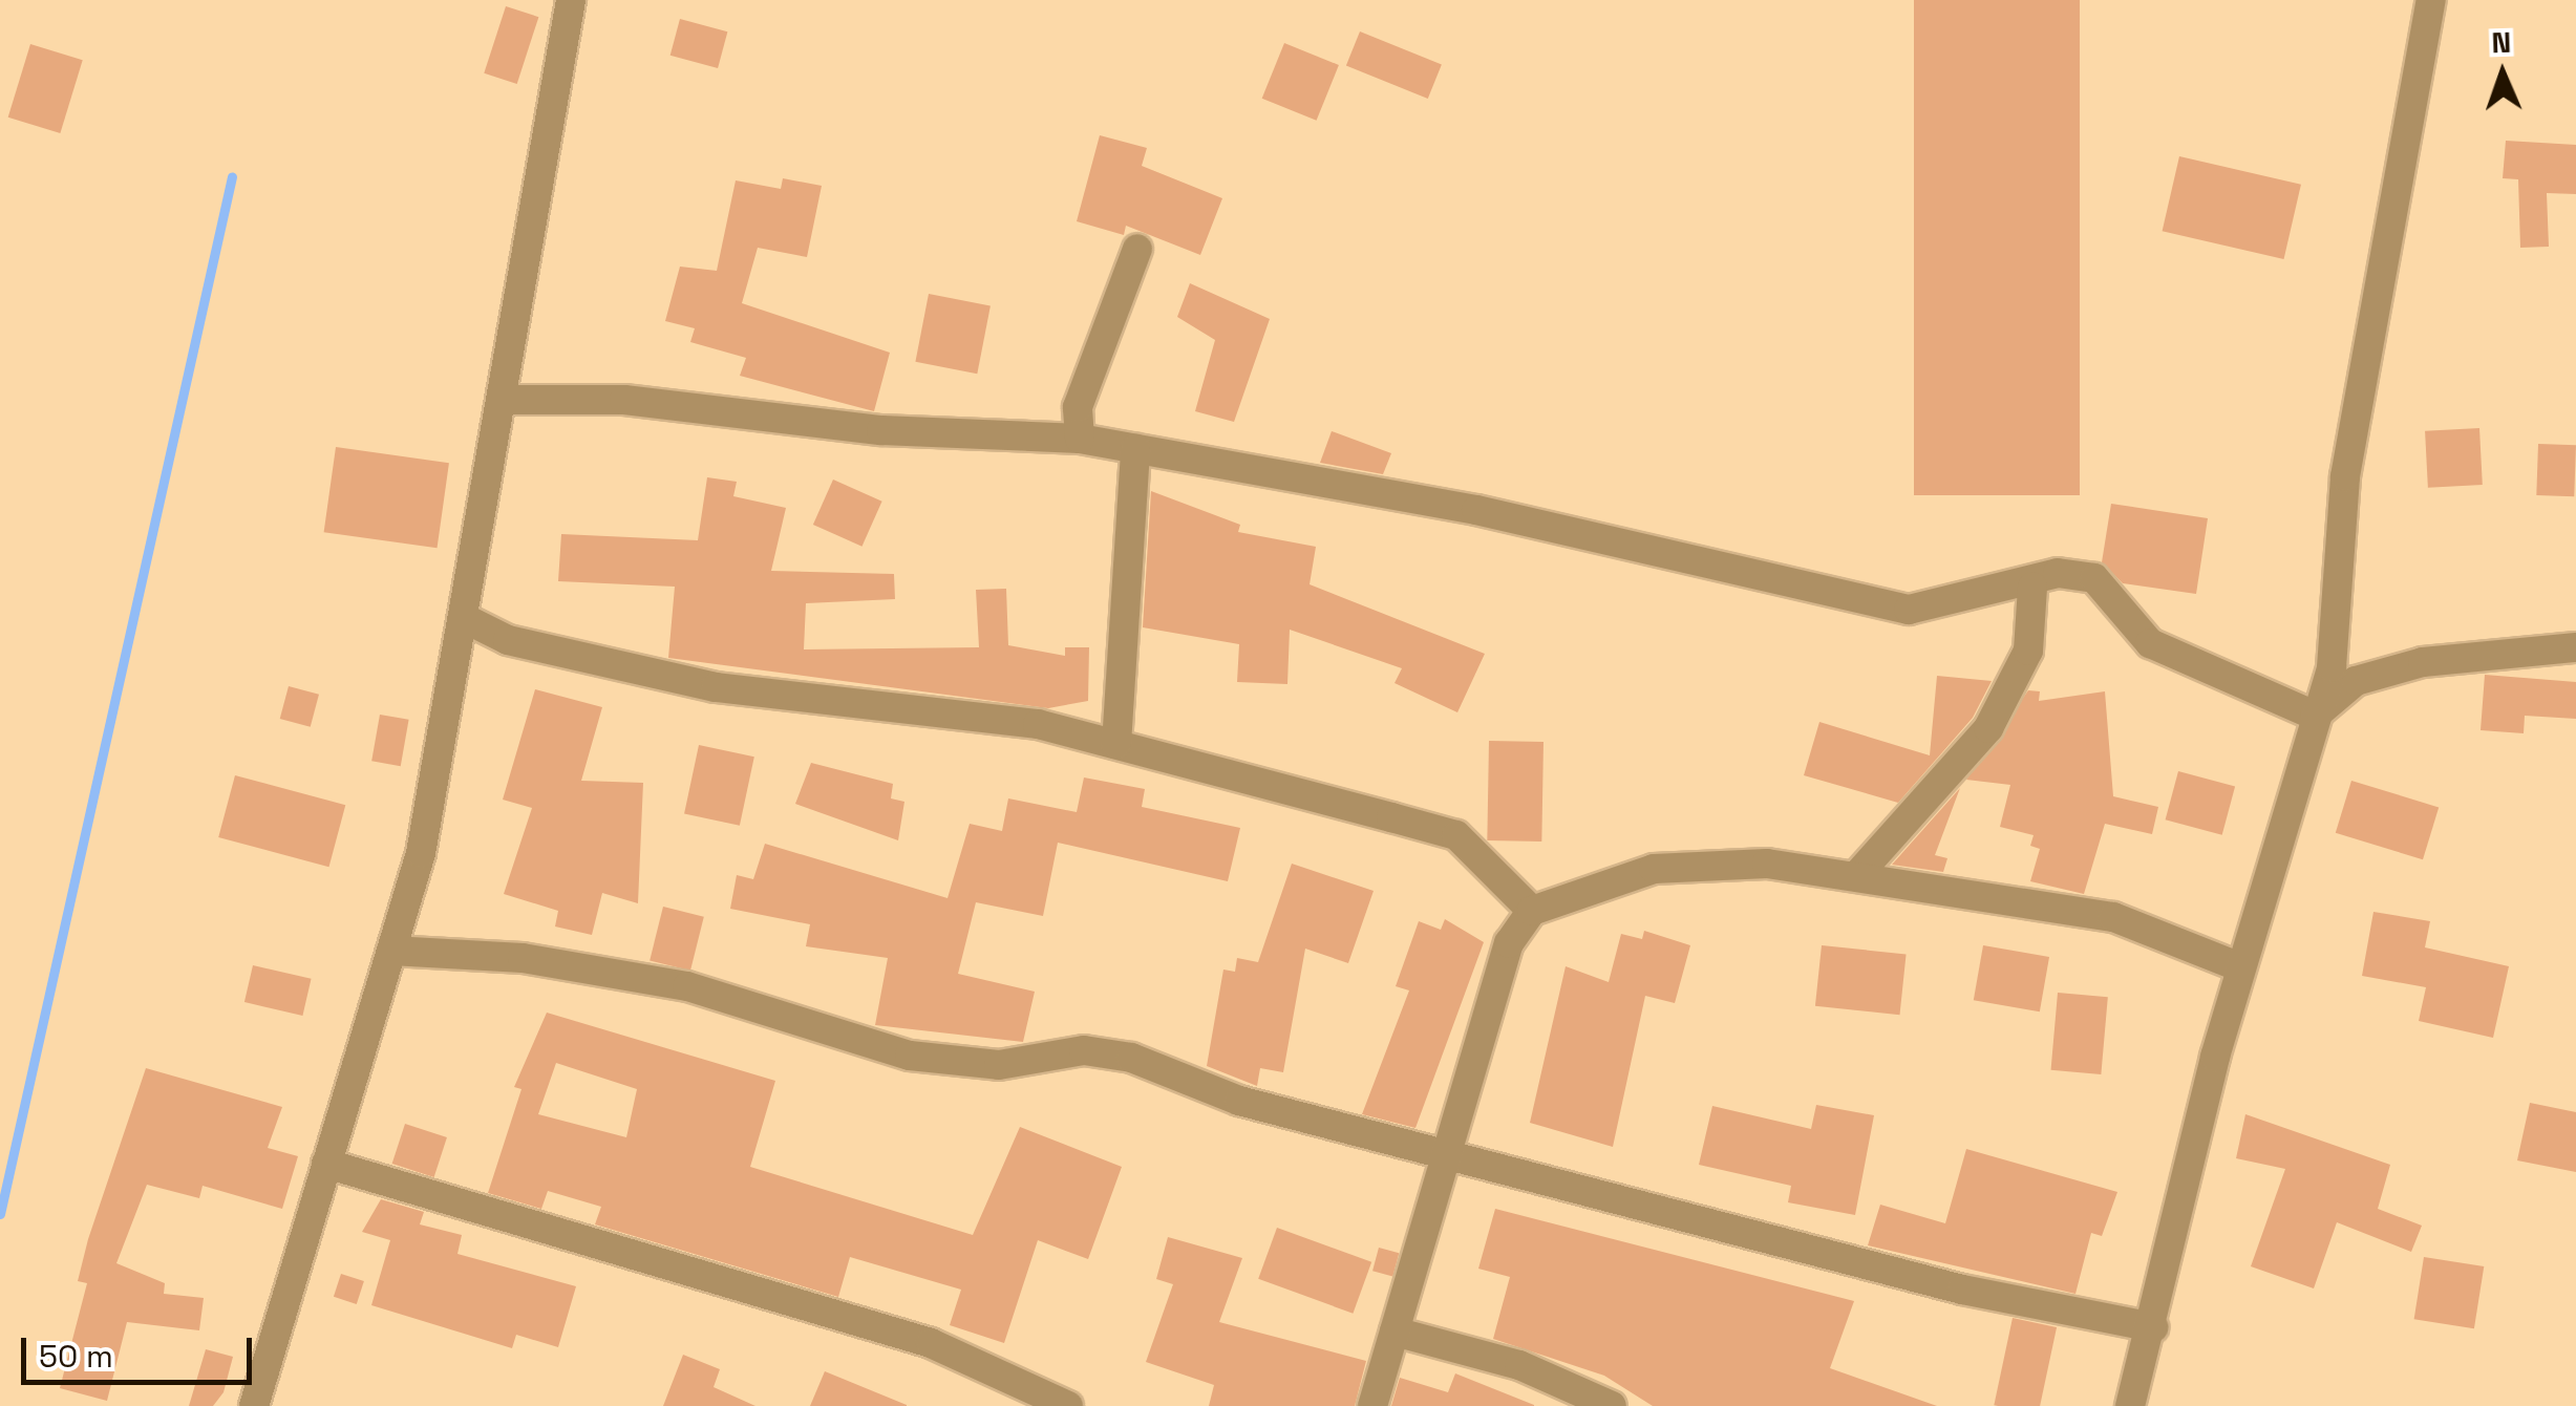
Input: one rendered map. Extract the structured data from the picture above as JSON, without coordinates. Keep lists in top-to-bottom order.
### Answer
{
  "scale_bar": "50 m",
  "north": "top"
}
